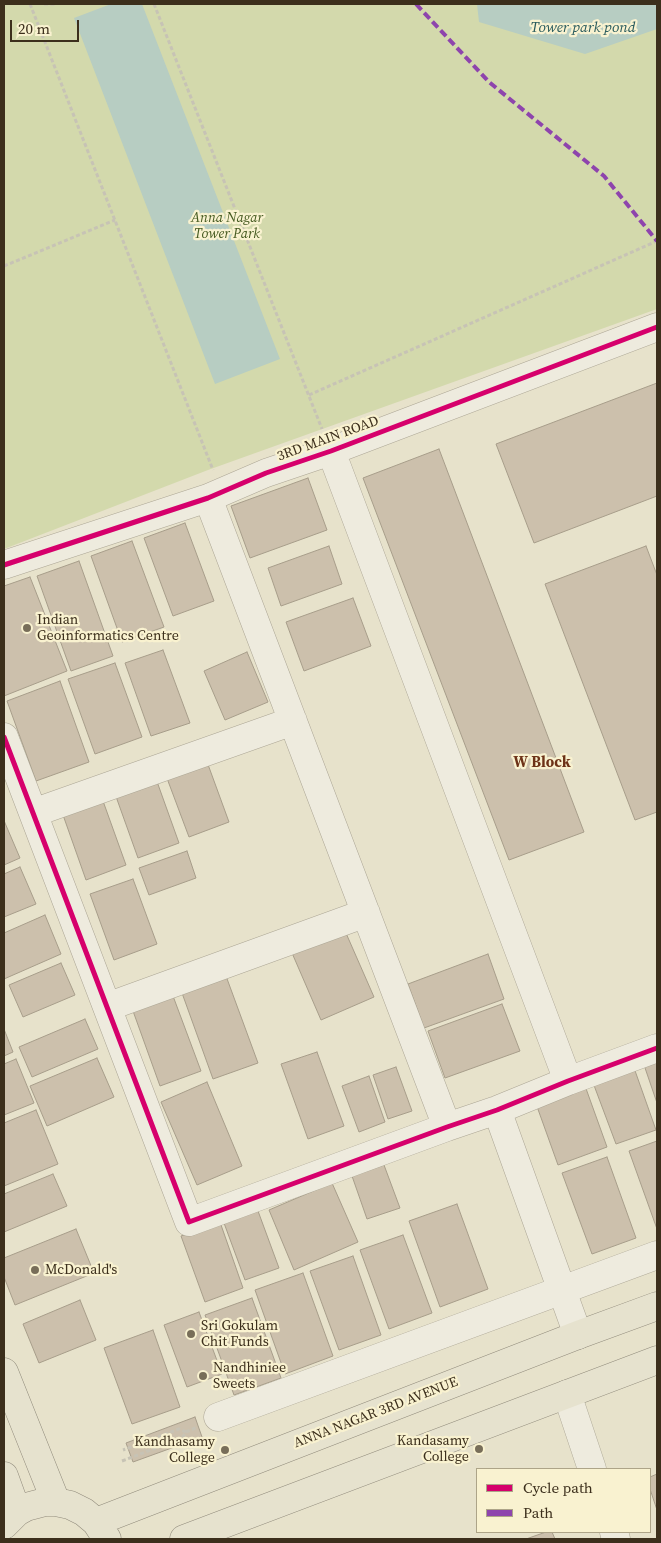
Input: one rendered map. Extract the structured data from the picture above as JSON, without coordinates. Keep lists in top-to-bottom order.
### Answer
{
  "streets": {
    "main road": ["ANNA NAGAR 3RD AVENUE"],
    "street": ["3RD MAIN ROAD"]
  },
  "districts": ["W Block"],
  "water": ["Tower park pond"],
  "parks": ["Anna Nagar Tower Park"],
  "places": [
    "Indian Geoinformatics Centre",
    "McDonald's",
    "Sri Gokulam Chit Funds",
    "Nandhiniee Sweets",
    "Kandasamy College",
    "Kandhasamy College"
  ],
  "legend": ["Cycle path", "Path"],
  "scale_bar": "20 m"
}
